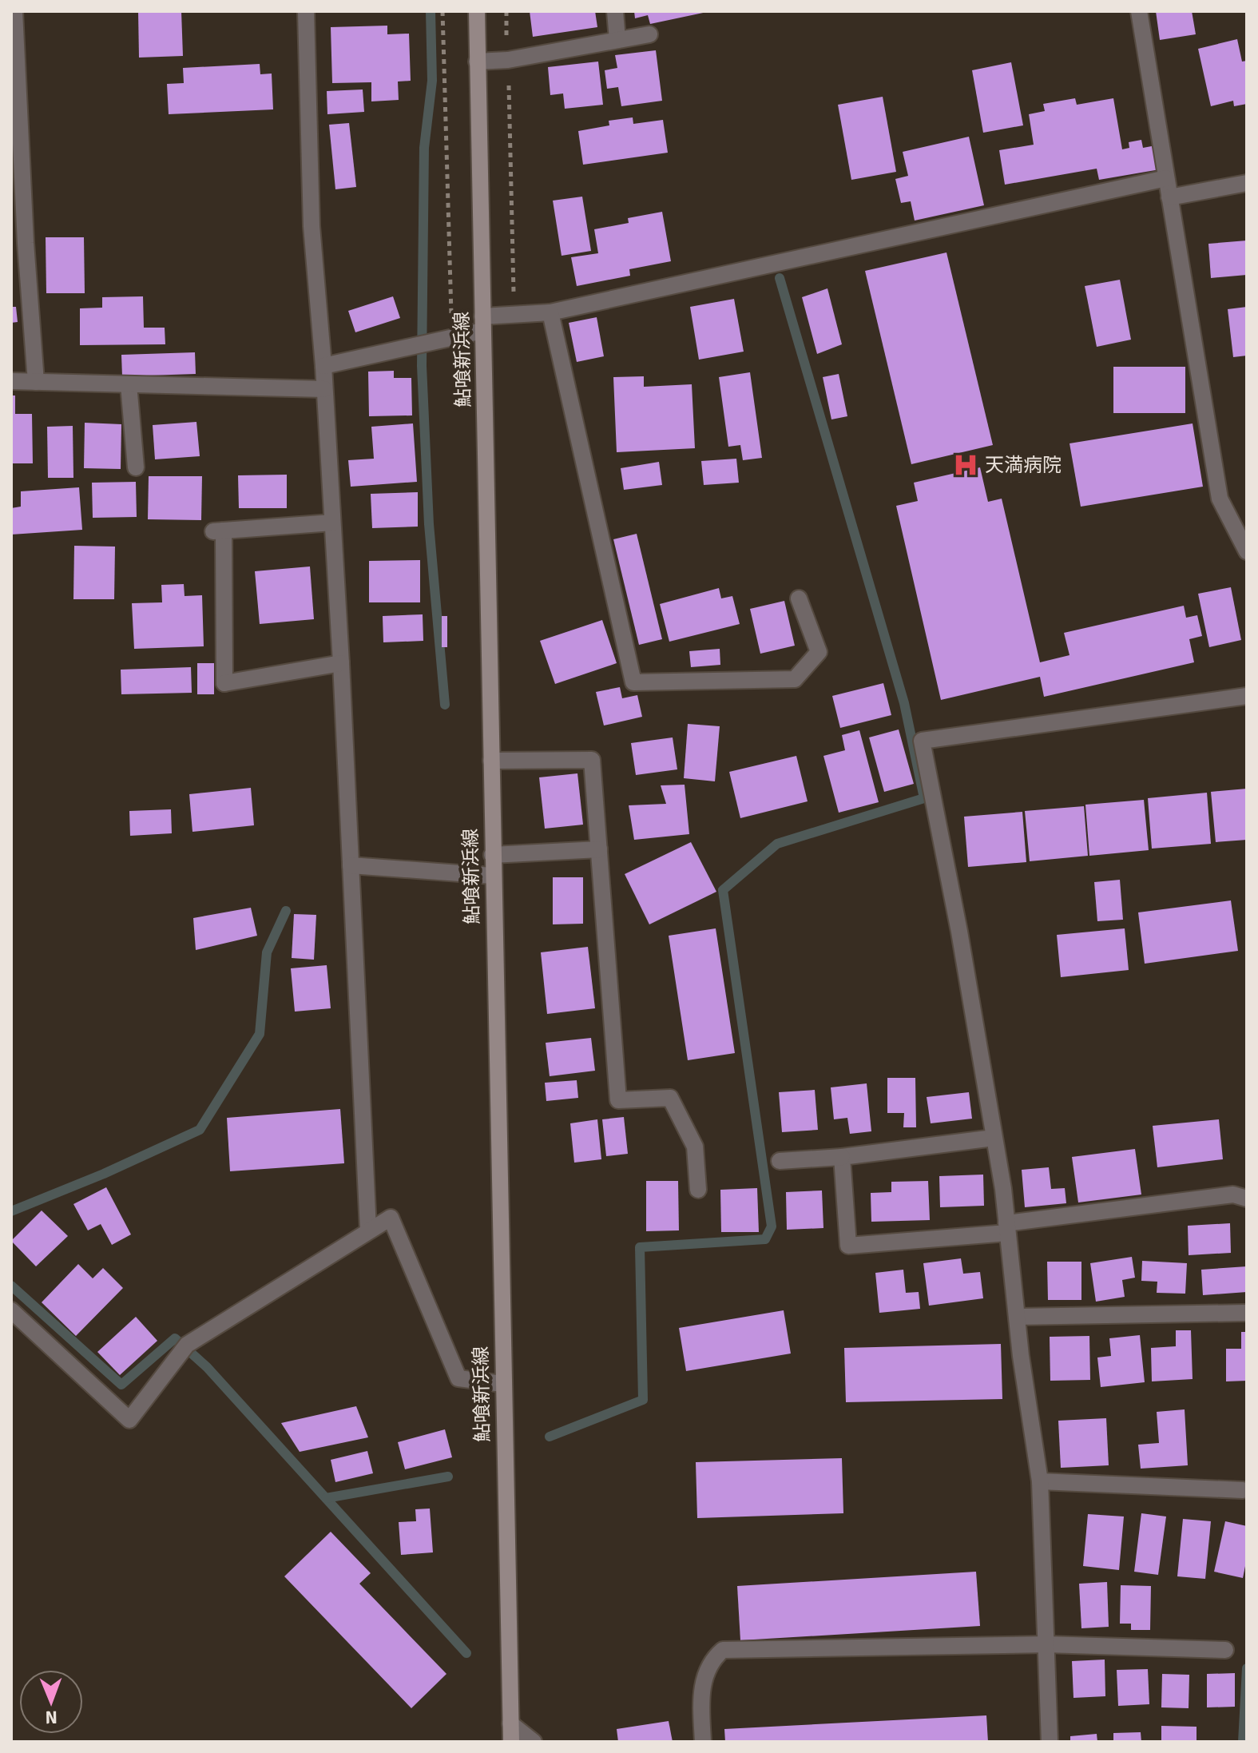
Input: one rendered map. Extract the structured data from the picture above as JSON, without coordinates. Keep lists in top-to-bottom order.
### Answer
{
  "streets": {
    "main road": ["鮎喰新浜線"]
  },
  "places": {
    "hospital": ["天満病院"]
  },
  "north": "bottom"
}
